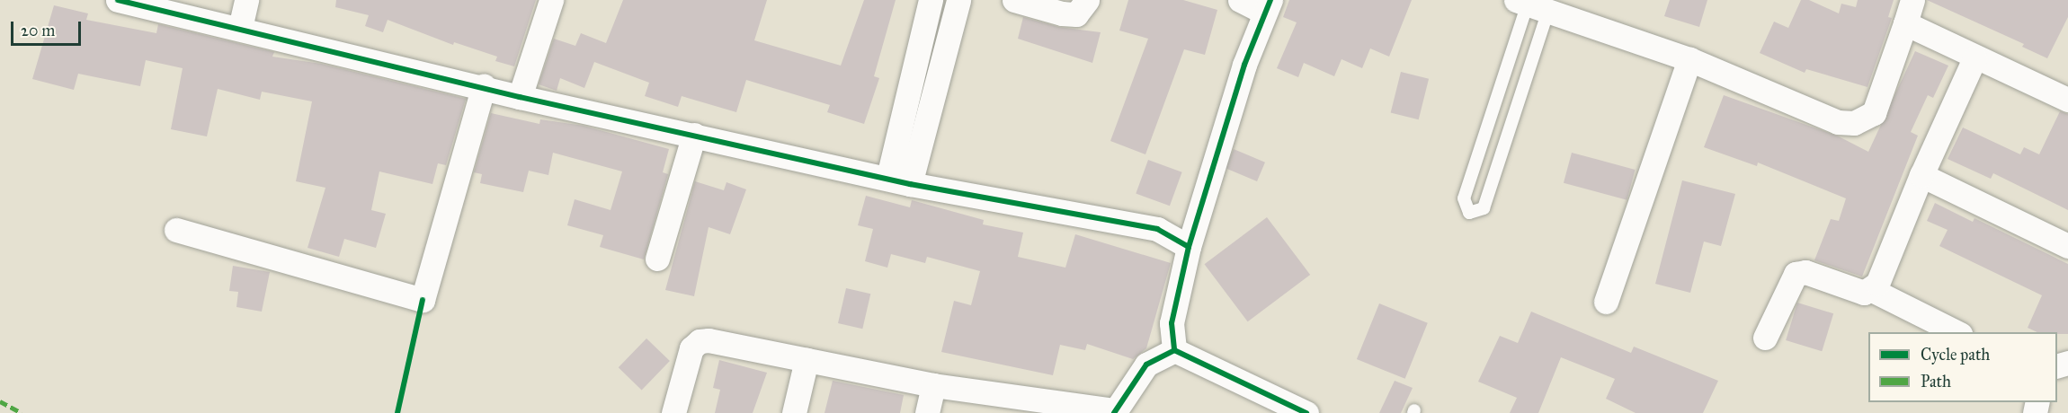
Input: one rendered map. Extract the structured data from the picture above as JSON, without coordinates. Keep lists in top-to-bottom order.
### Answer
{
  "legend": ["Cycle path", "Path"],
  "scale_bar": "20 m"
}
